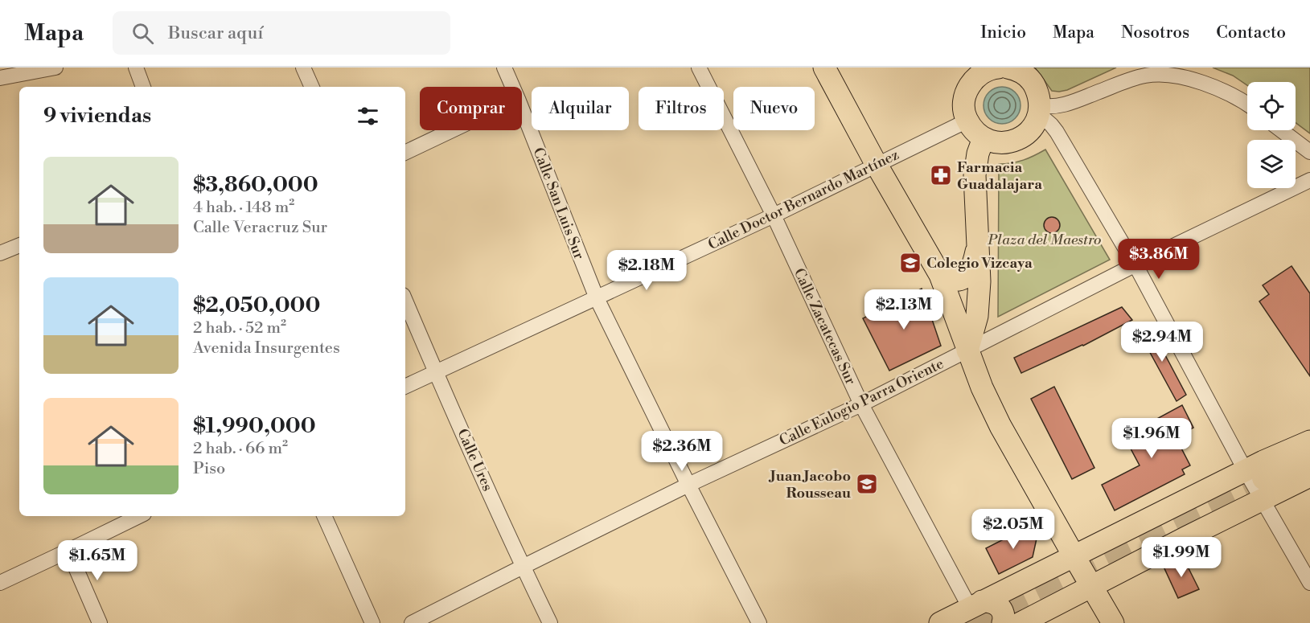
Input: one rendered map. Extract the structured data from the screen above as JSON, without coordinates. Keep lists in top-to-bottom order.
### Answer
{
  "streets": {
    "street": [
      "Calle Doctor Bernardo Martínez",
      "Calle San Luis Sur",
      "Calle Zacatecas Sur",
      "Calle Eulogio Parra Oriente",
      "Calle Ures"
    ]
  },
  "crossings": [
    ["Calle Doctor Bernardo Martínez", "Calle San Luis Sur"],
    ["Calle Doctor Bernardo Martínez", "Calle Zacatecas Sur"],
    ["Calle Doctor Bernardo Martínez", "Calle Ures"],
    ["Calle San Luis Sur", "Calle Eulogio Parra Oriente"],
    ["Calle Zacatecas Sur", "Calle Eulogio Parra Oriente"],
    ["Calle Eulogio Parra Oriente", "Calle Ures"]
  ],
  "parks": ["Plaza del Maestro"],
  "places": {
    "pharmacy": ["Farmacia Guadalajara"],
    "school or university": ["Colegio Vizcaya", "Juan Jacobo Rousseau"]
  },
  "page": {
    "header": "Mapa",
    "search": "Buscar aquí",
    "nav": [
      "Inicio",
      "Mapa",
      "Nosotros",
      "Contacto"
    ],
    "chip": [
      "Comprar",
      "Alquilar",
      "Filtros",
      "Nuevo"
    ],
    "heading": "9 viviendas",
    "list": [
      {
        "name": "$3,860,000",
        "note": "4 hab. · 148 m² · Calle Veracruz Sur"
      },
      {
        "name": "$2,050,000",
        "note": "2 hab. · 52 m² · Avenida Insurgentes"
      },
      {
        "name": "$1,990,000",
        "note": "2 hab. · 66 m² · Piso"
      }
    ],
    "price": [
      "$3.86M",
      "$2.18M",
      "$2.13M",
      "$2.94M",
      "$1.96M",
      "$2.36M",
      "$2.05M",
      "$1.99M",
      "$1.65M"
    ]
  }
}
